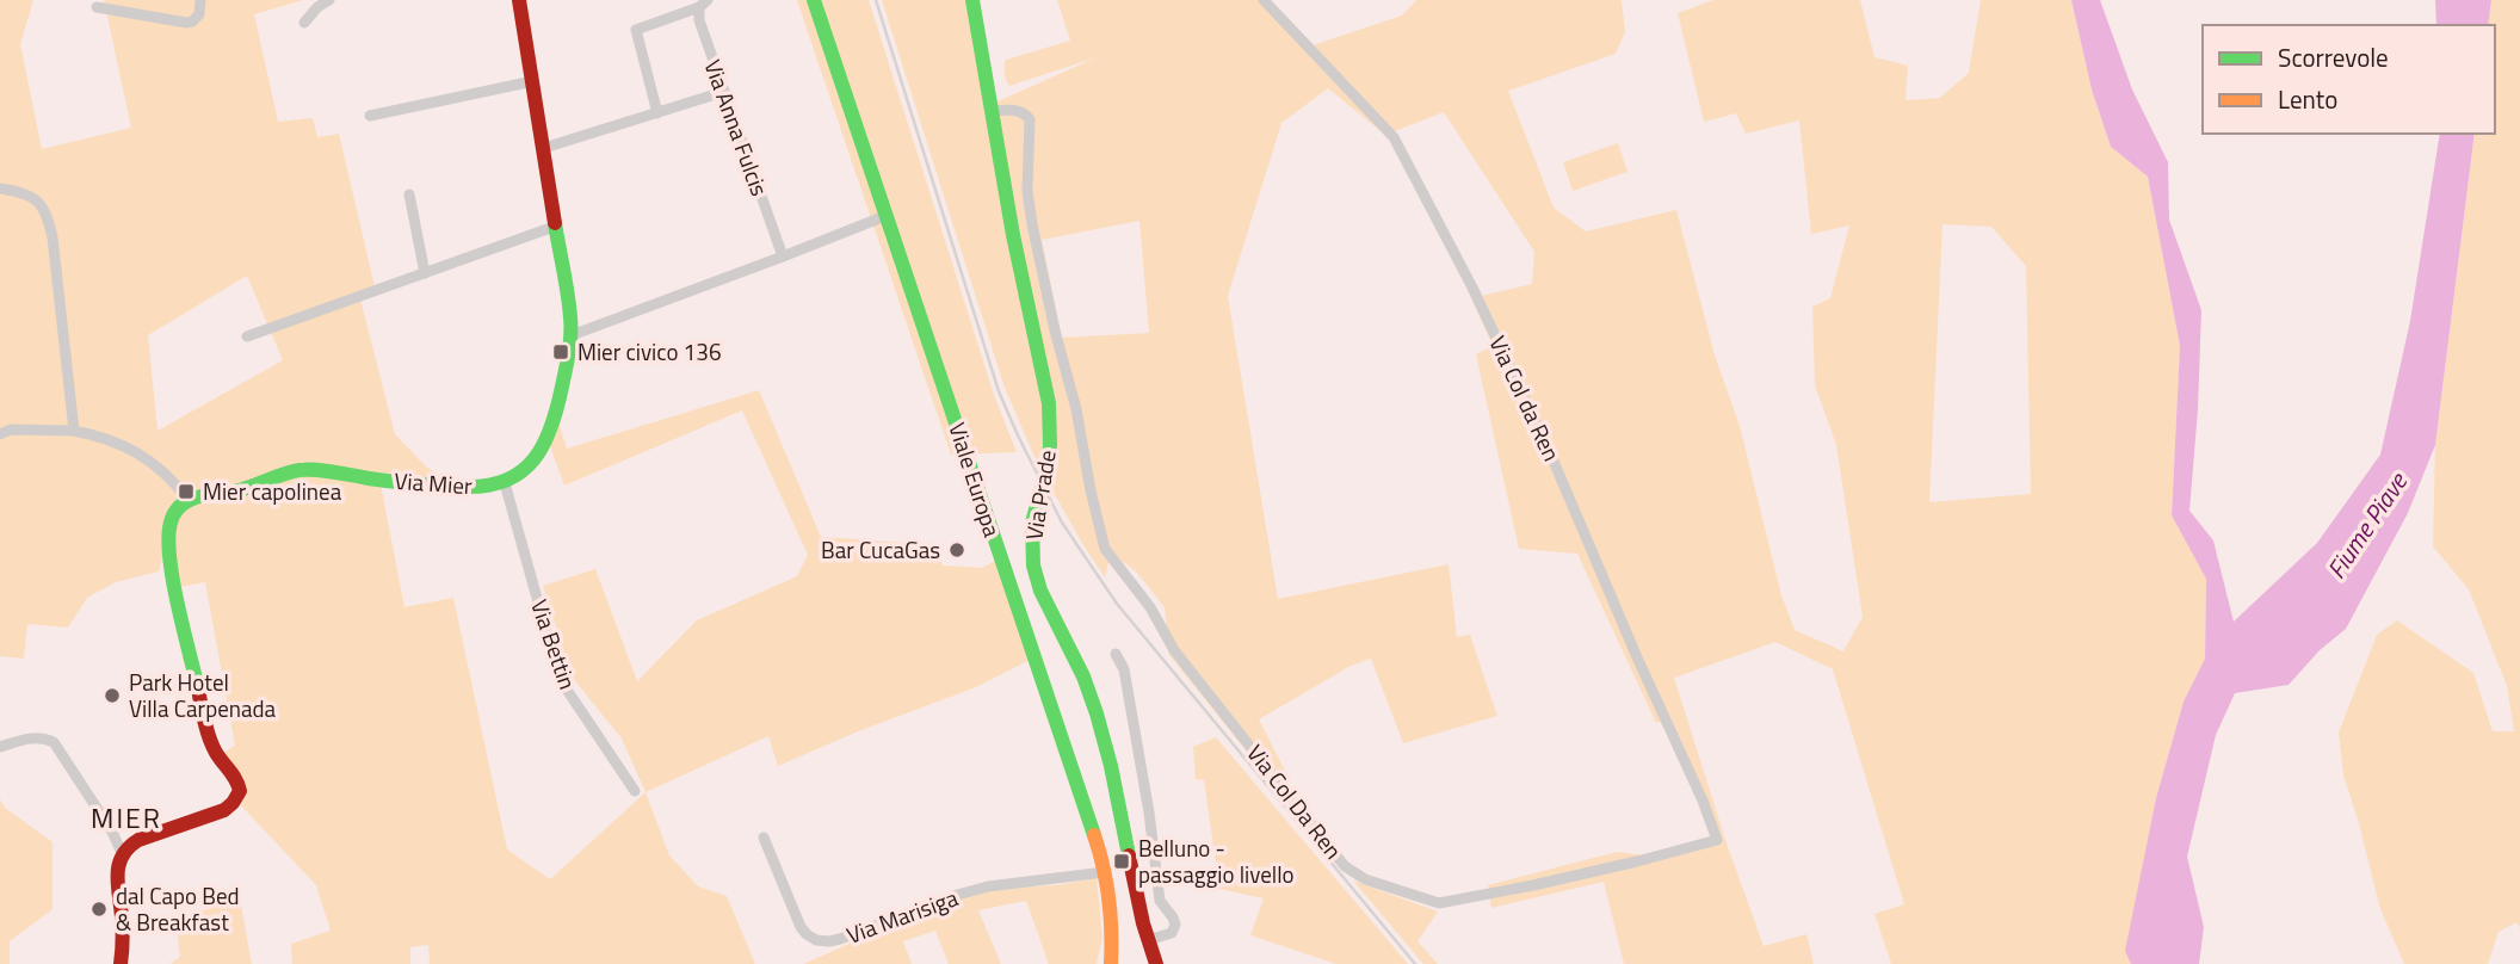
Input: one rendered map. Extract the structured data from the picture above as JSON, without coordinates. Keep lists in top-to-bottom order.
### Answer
{
  "streets": {
    "main road": ["Viale Europa", "Via Mier", "Via Prade"],
    "street": [
      "Via Anna Fulcis",
      "Via Col da Ren",
      "Via Bettin",
      "Via Col Da Ren",
      "Via Marisiga"
    ]
  },
  "crossings": [
    ["Via Col da Ren", "Via Col Da Ren"],
    ["Viale Europa", "Via Marisiga"],
    ["Via Mier", "Via Bettin"],
    ["Via Prade", "Via Col Da Ren"]
  ],
  "districts": ["MIER"],
  "water": ["Fiume Piave"],
  "places": {
    "transit": ["Mier civico 136", "Mier capolinea", "Belluno - passaggio livello"],
    "other": ["Bar CucaGas", "Park Hotel Villa Carpenada", "dal Capo Bed & Breakfast"]
  },
  "legend": ["Scorrevole", "Lento"]
}
